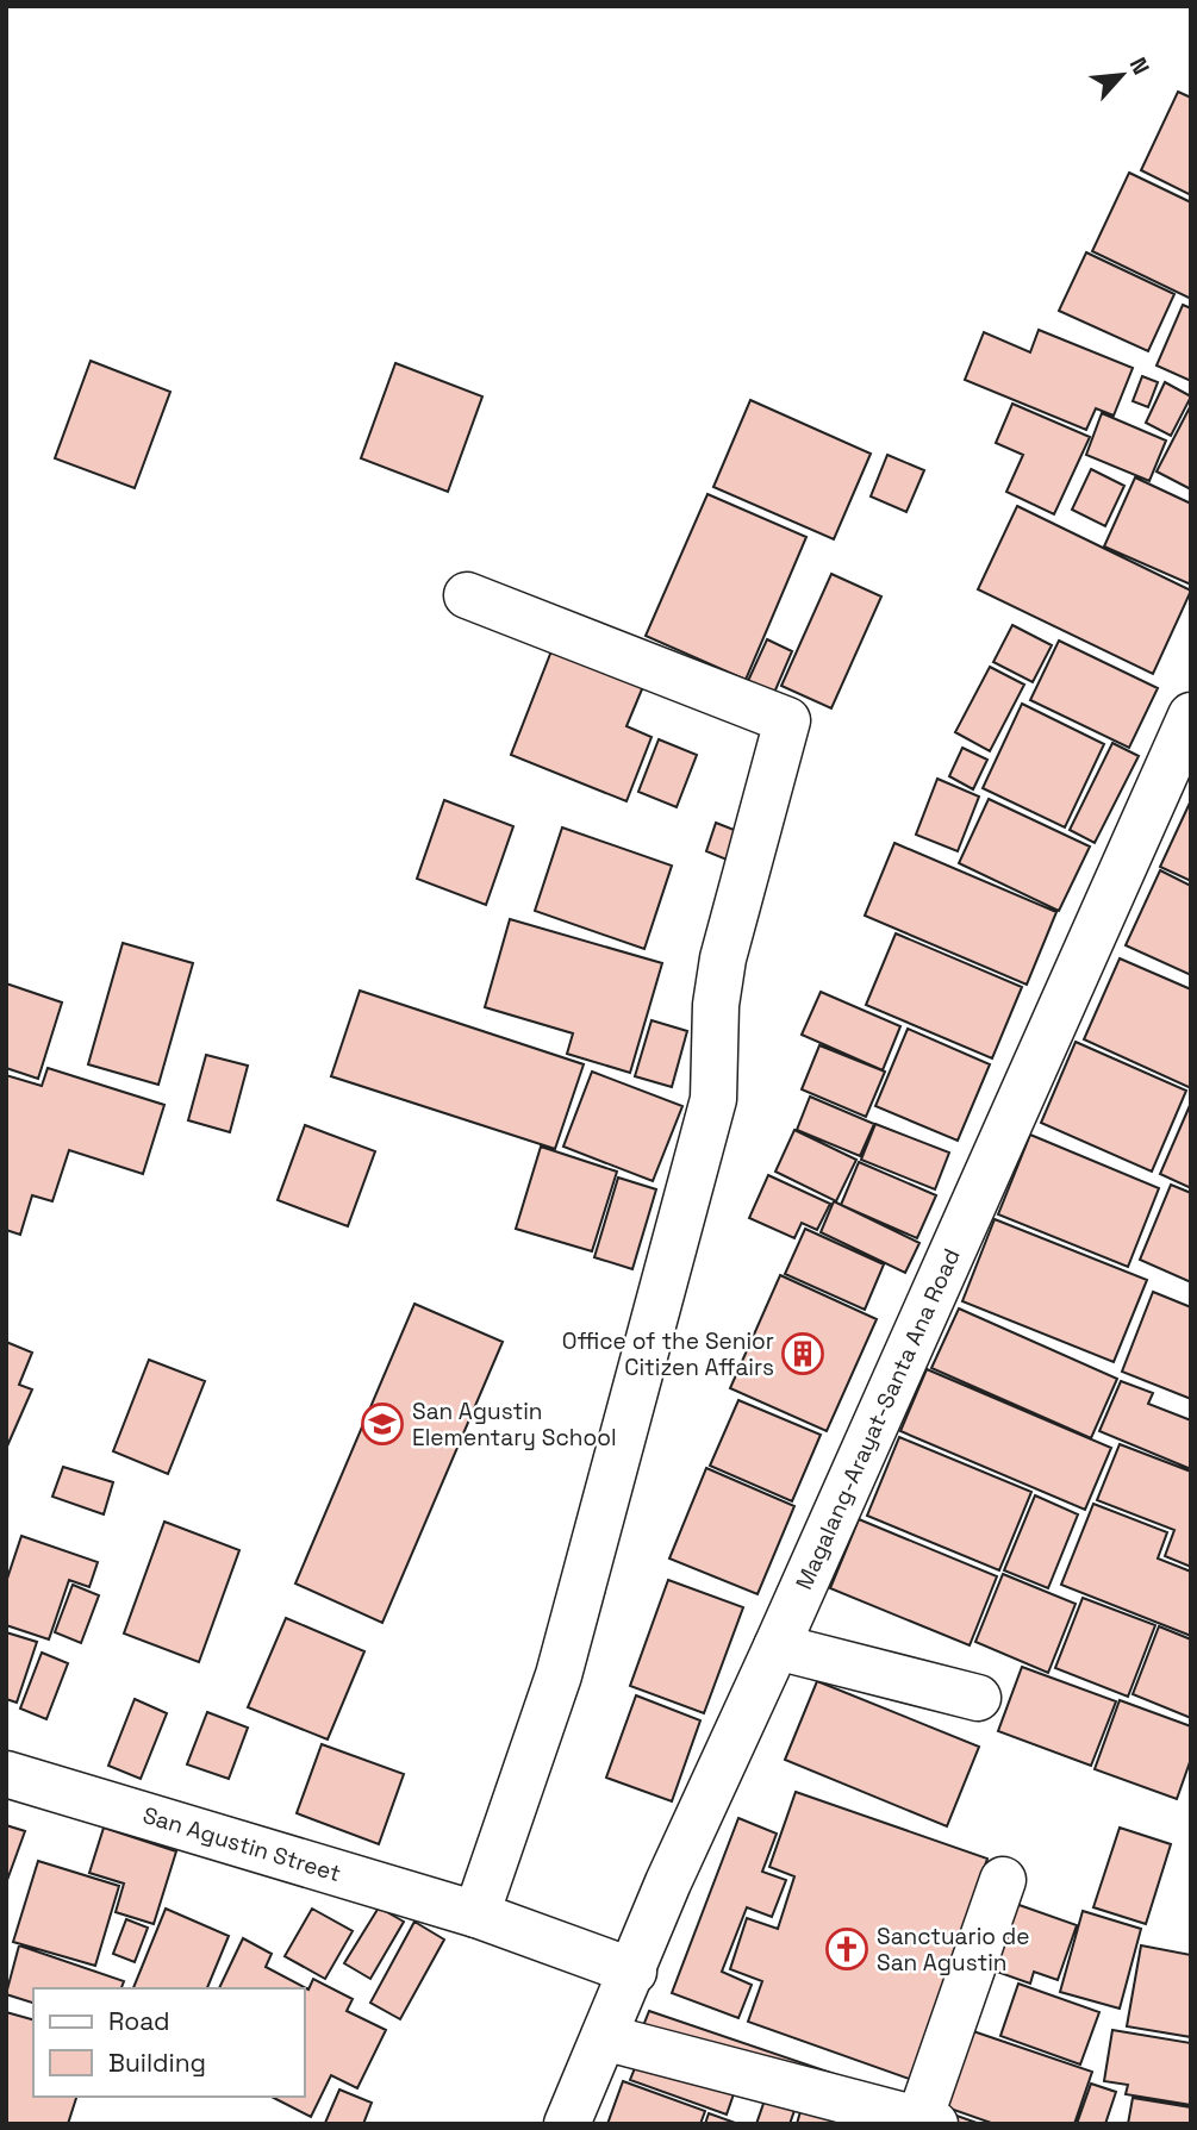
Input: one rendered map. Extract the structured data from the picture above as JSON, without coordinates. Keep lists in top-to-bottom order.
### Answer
{
  "streets": {
    "street": ["Magalang-Arayat-Santa Ana Road", "San Agustin Street"]
  },
  "crossings": [
    ["Magalang-Arayat-Santa Ana Road", "San Agustin Street"]
  ],
  "places": {
    "building": ["Office of the Senior Citizen Affairs"],
    "school or university": ["San Agustin Elementary School"],
    "church": ["Sanctuario de San Agustin"]
  },
  "legend": ["Road", "Building"],
  "north": "top right"
}
